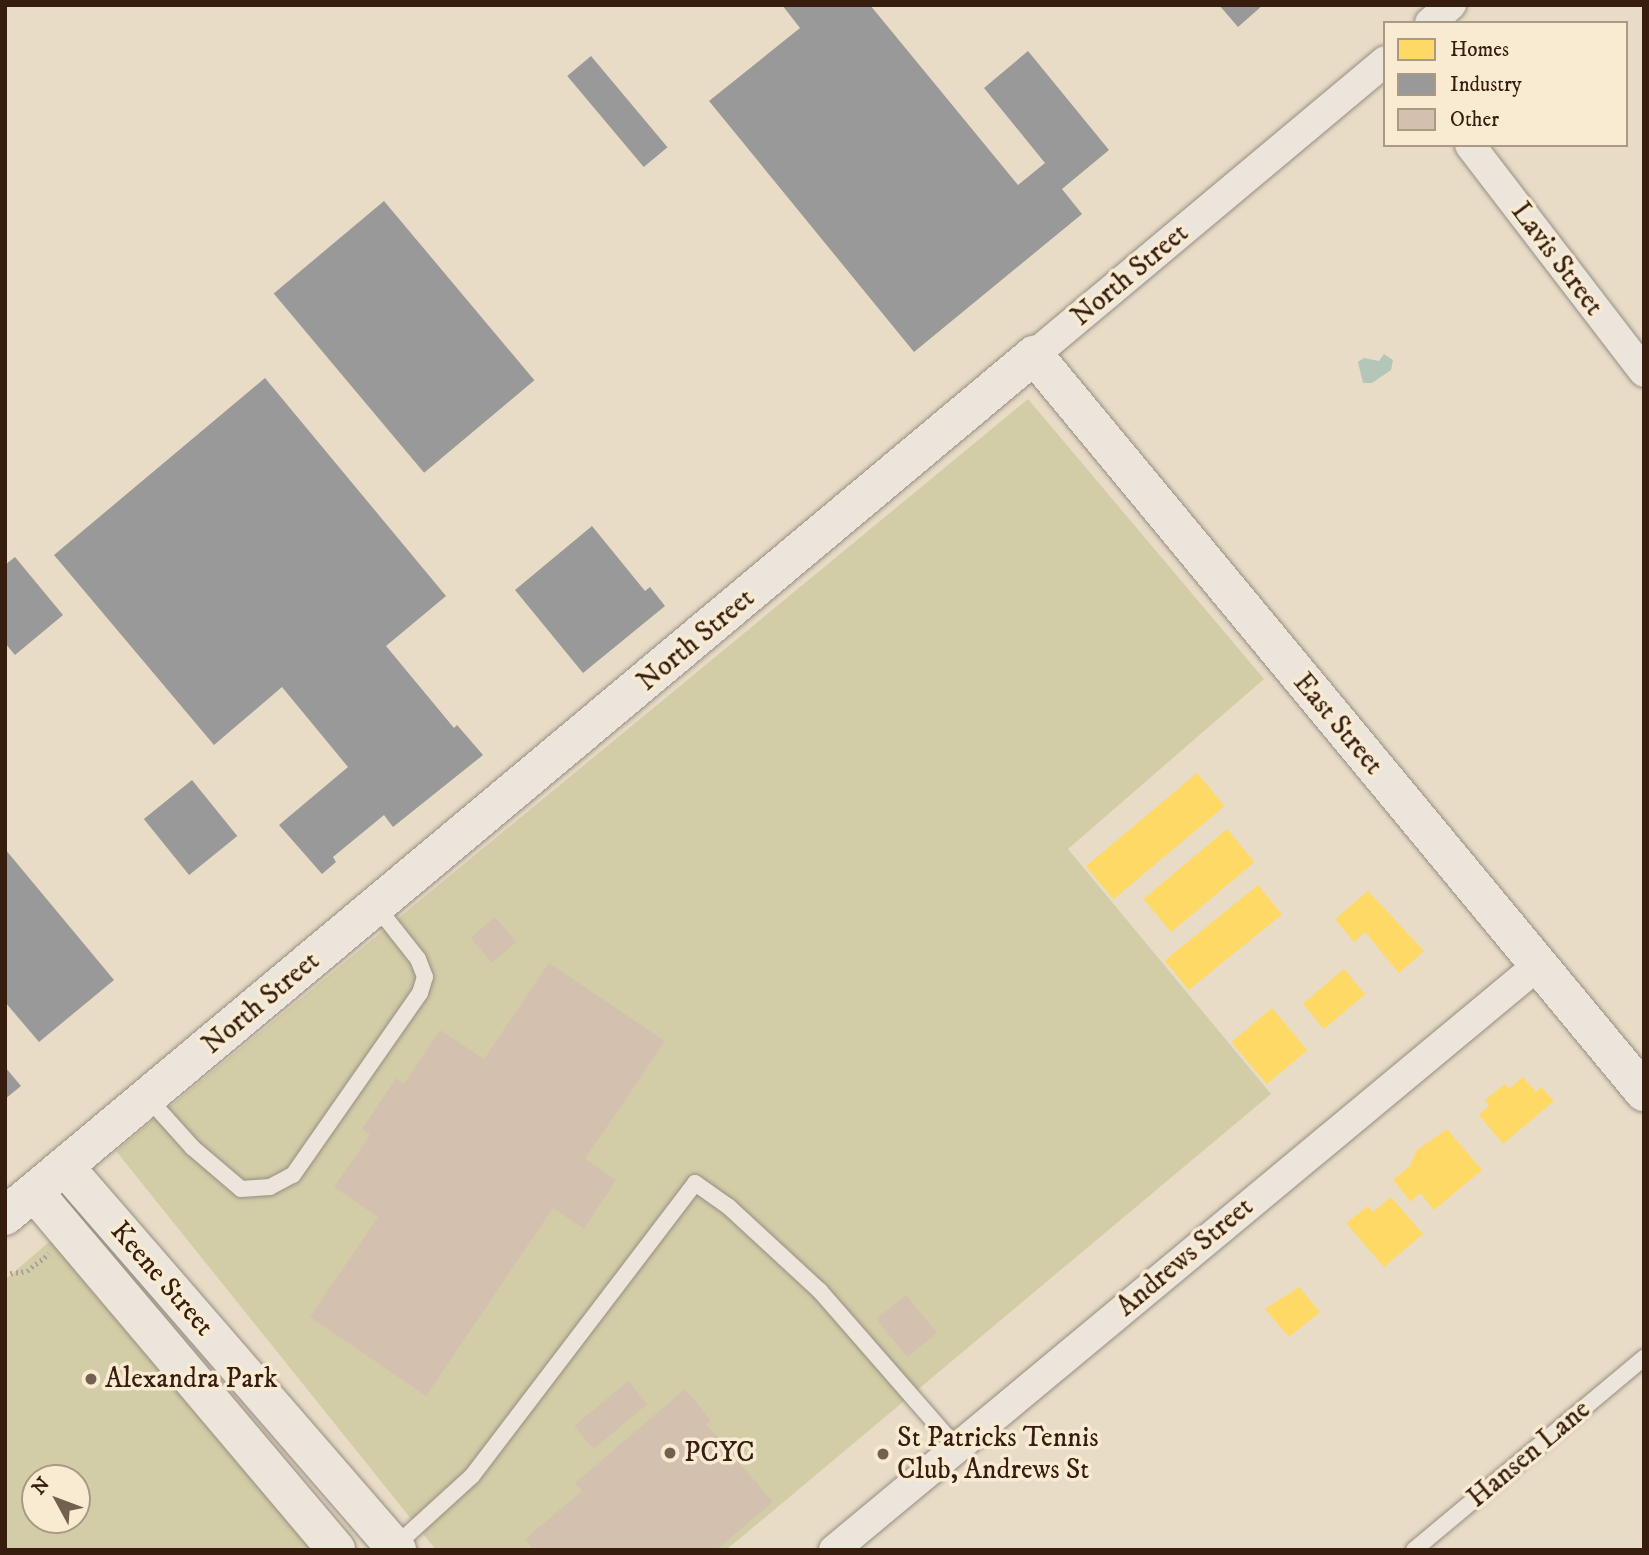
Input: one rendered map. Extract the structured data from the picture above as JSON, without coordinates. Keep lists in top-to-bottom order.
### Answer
{
  "streets": {
    "street": [
      "Lavis Street",
      "North Street",
      "East Street",
      "Andrews Street",
      "Keene Street"
    ],
    "lane": ["Hansen Lane"]
  },
  "crossings": [
    ["North Street", "East Street"],
    ["North Street", "Keene Street"],
    ["East Street", "Andrews Street"]
  ],
  "places": ["Alexandra Park", "PCYC", "St Patricks Tennis Club, Andrews St"],
  "legend": ["Homes", "Industry", "Other"],
  "north": "top left"
}
